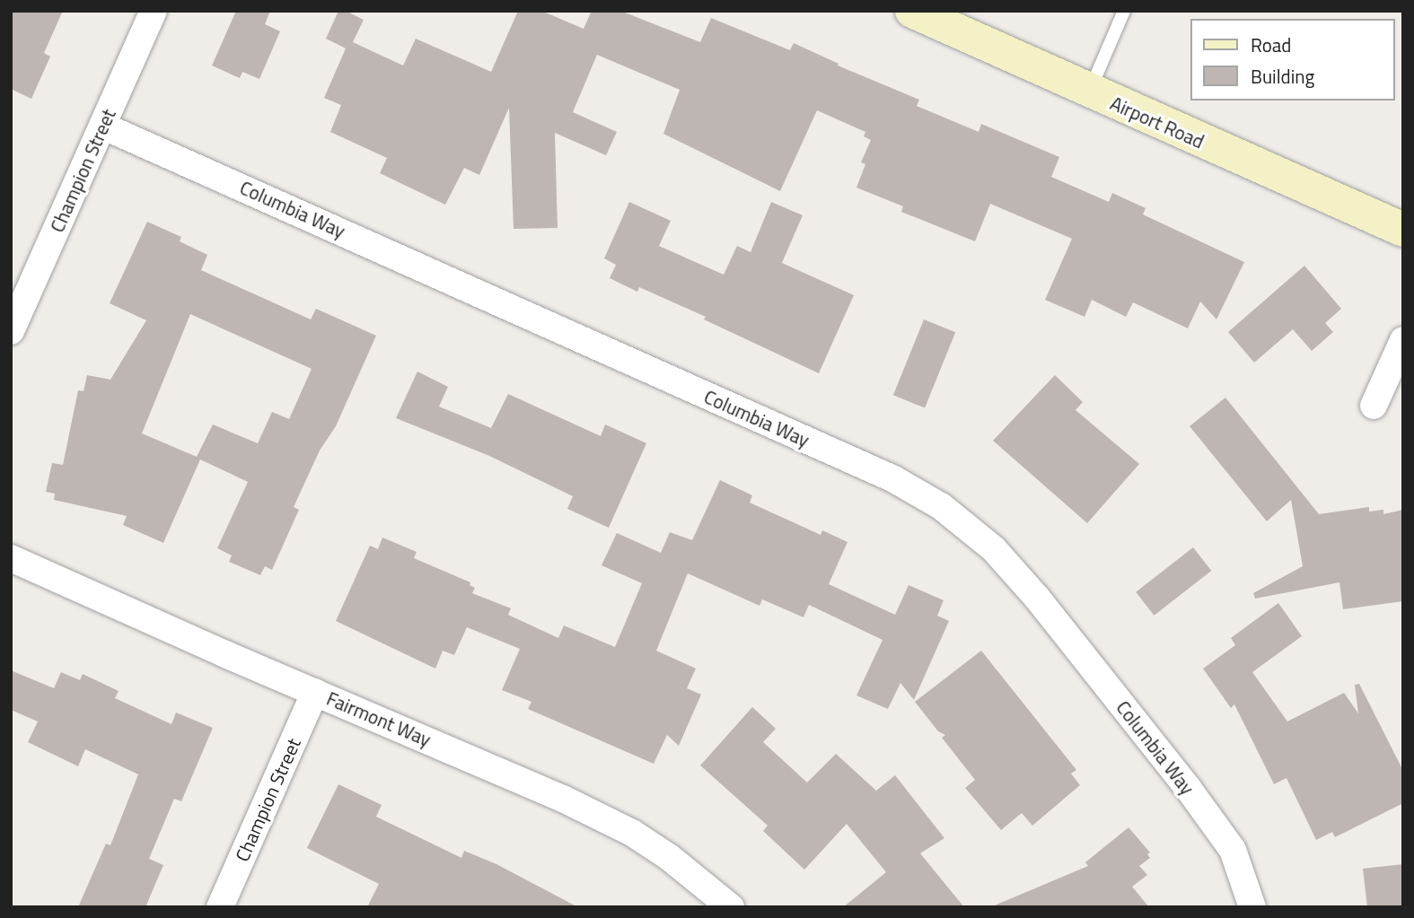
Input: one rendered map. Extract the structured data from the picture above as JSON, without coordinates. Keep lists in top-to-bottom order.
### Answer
{
  "streets": {
    "street": [
      "Airport Road",
      "Champion Street",
      "Columbia Way",
      "Fairmont Way"
    ]
  },
  "crossings": [
    ["Champion Street", "Columbia Way"],
    ["Champion Street", "Fairmont Way"]
  ],
  "legend": ["Road", "Building"]
}
